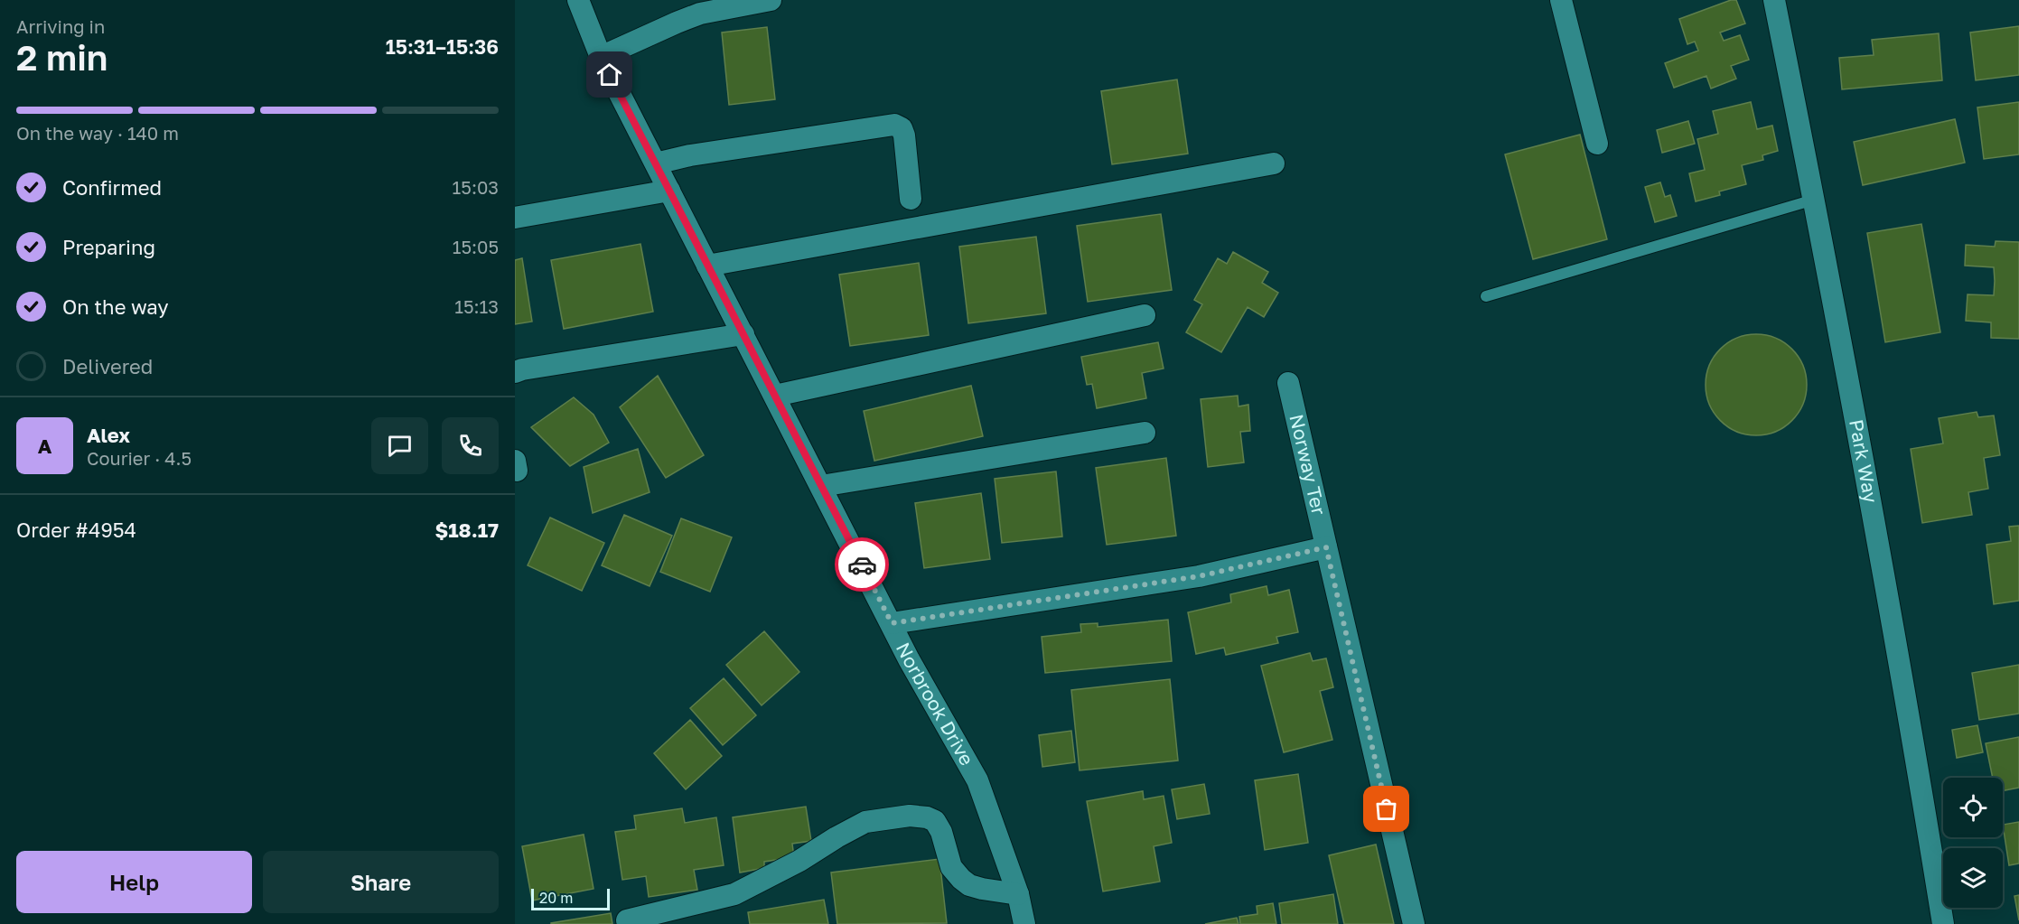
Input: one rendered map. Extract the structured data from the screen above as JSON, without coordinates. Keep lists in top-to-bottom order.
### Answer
{
  "streets": {
    "street": ["Park Way", "Norway Ter", "Norbrook Drive"]
  },
  "scale_bar": "20 m",
  "page": {
    "heading": ["2 min", "Arriving in", "15:31–15:36"],
    "panel": [
      "Alex",
      "Courier · 4.5",
      "Order #4954",
      "$18.17"
    ],
    "bar": "On the way · 140 m",
    "list": [
      ["Confirmed", "15:03"],
      ["Preparing", "15:05"],
      ["On the way", "15:13"],
      "Delivered"
    ],
    "round": "A",
    "buttons": ["Help", "Share"],
    "scale": "20 m"
  }
}
